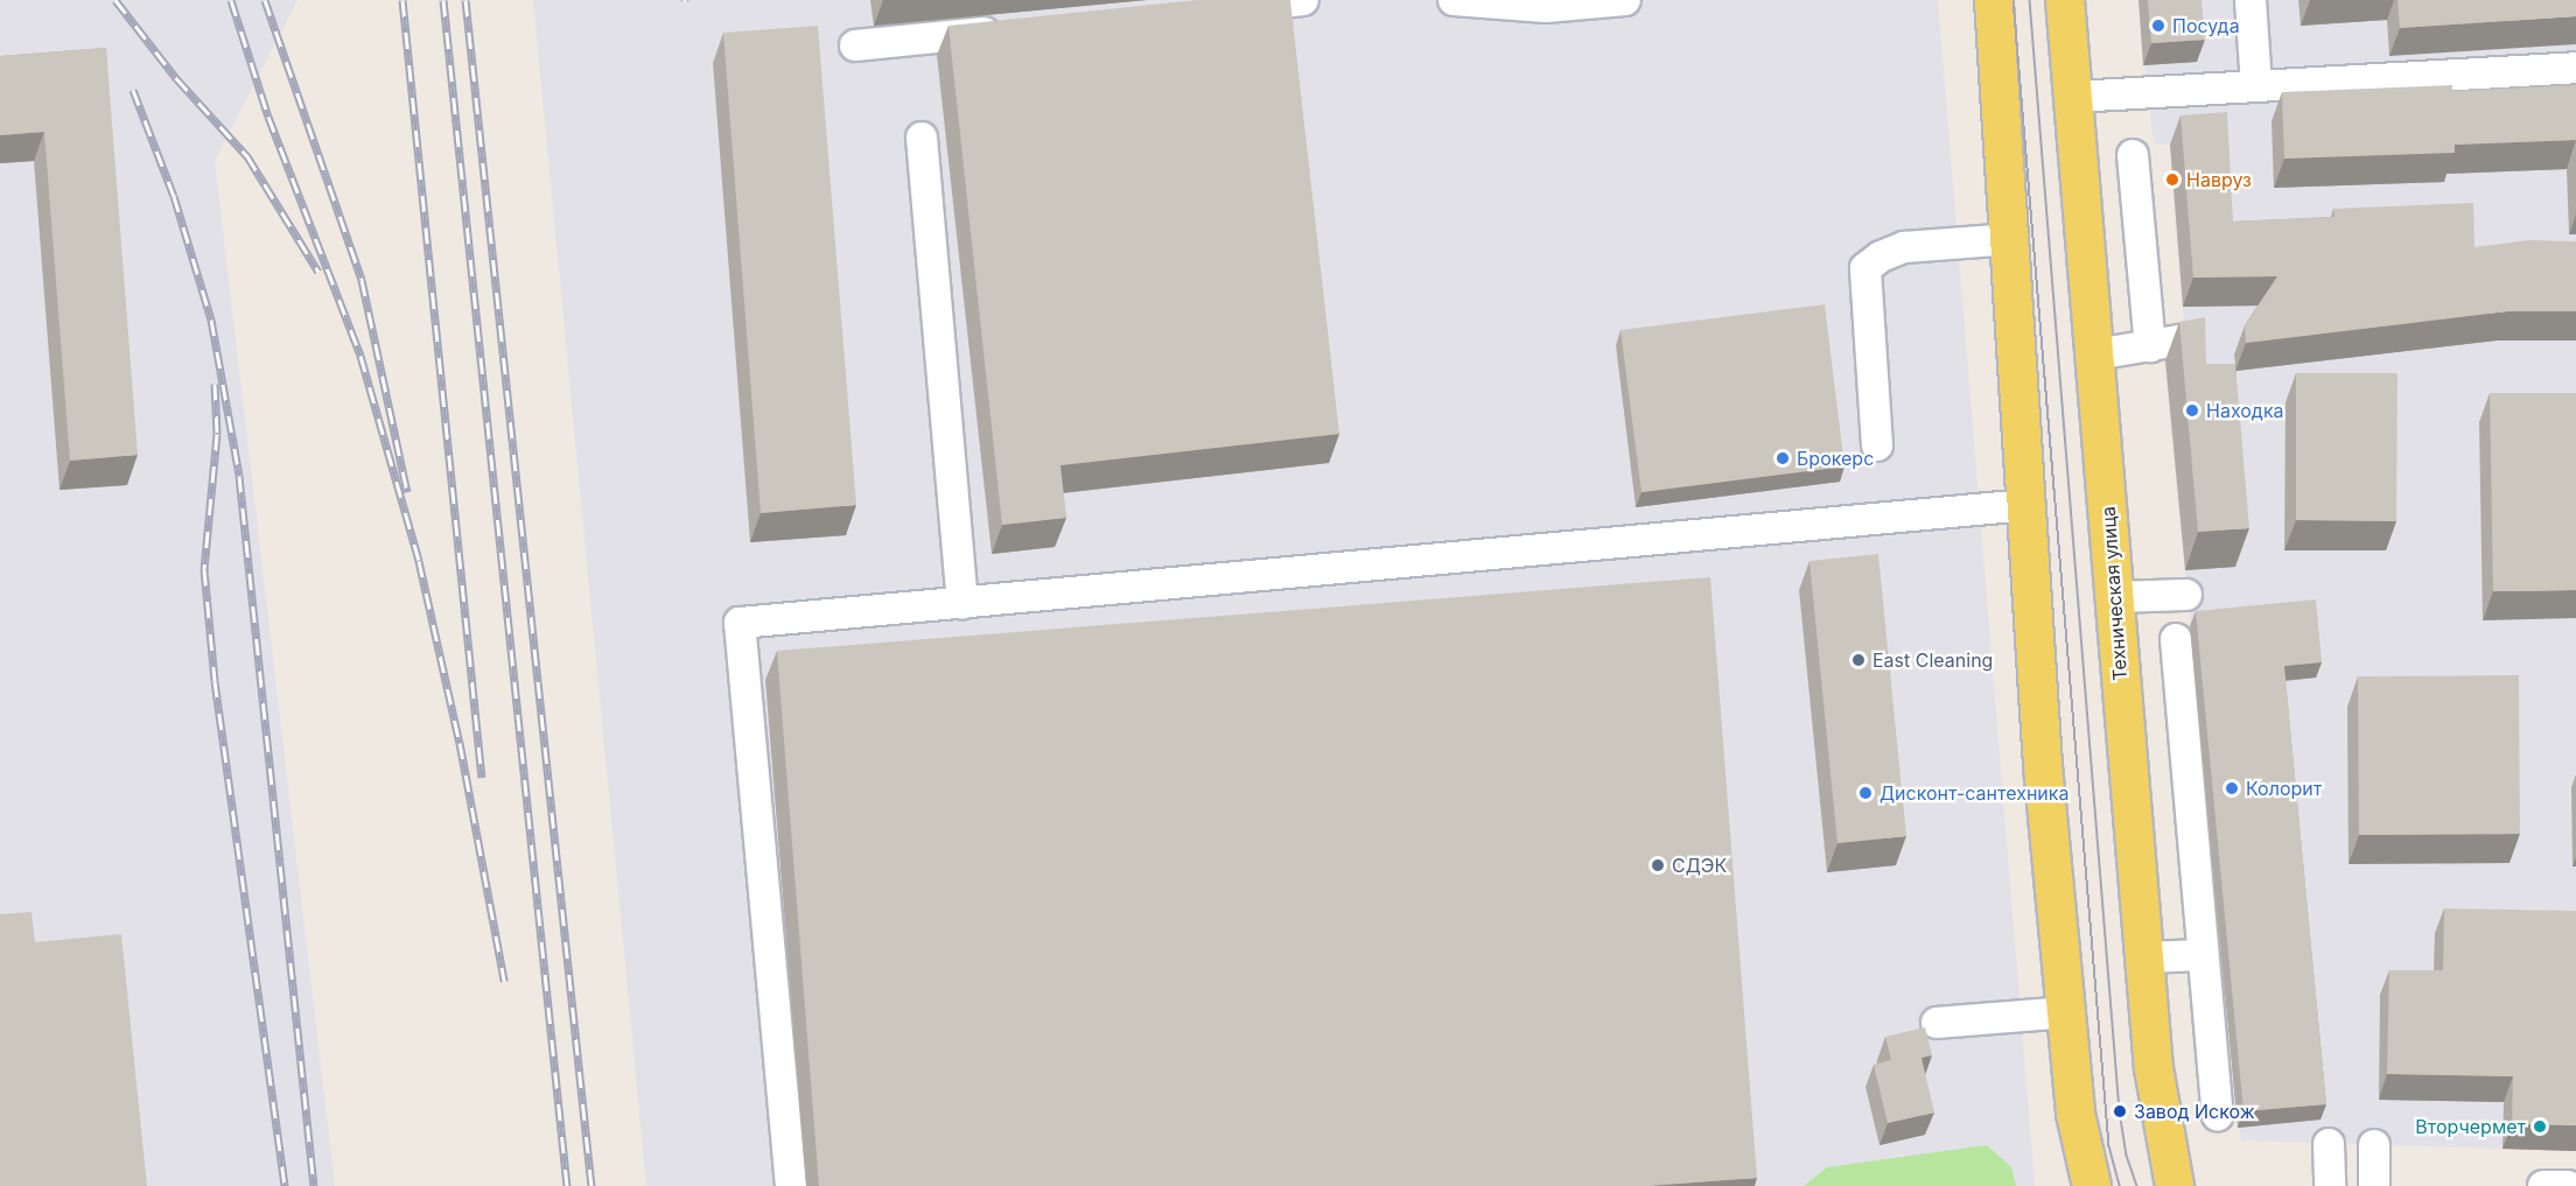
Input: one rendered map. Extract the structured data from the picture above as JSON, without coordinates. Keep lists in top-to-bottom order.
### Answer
{
  "streets": {
    "main road": ["Техническая улица"]
  },
  "places": [
    "Посуда",
    "Навруз",
    "Находка",
    "Брокерс",
    "East Cleaning",
    "Колорит",
    "Дисконт-сантехника",
    "СДЭК",
    "Завод Искож",
    "Вторчермет"
  ]
}
